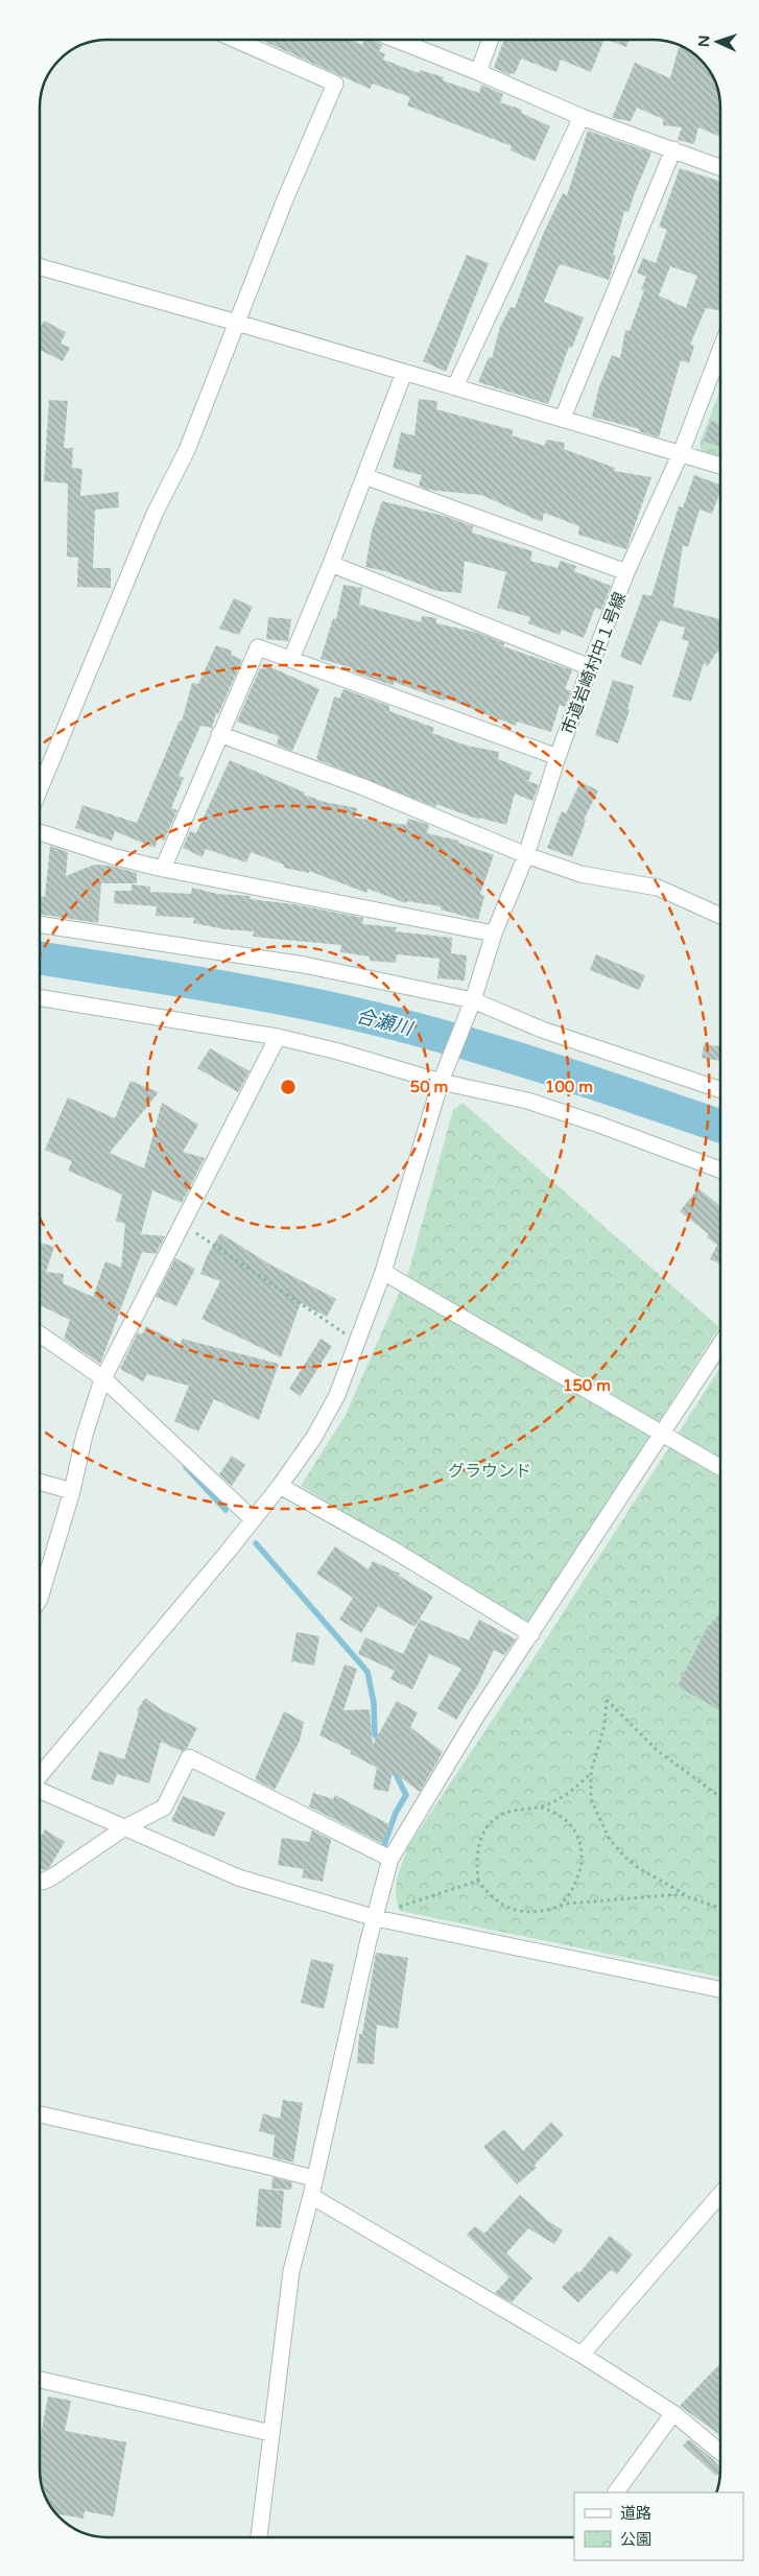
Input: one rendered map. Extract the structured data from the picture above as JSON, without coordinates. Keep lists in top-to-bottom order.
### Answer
{
  "streets": {
    "street": ["市道岩崎村中１号線"]
  },
  "water": ["合瀬川"],
  "parks": ["グラウンド"],
  "legend": ["道路", "公園"],
  "north": "left",
  "rings": ["50 m", "100 m", "150 m"]
}
